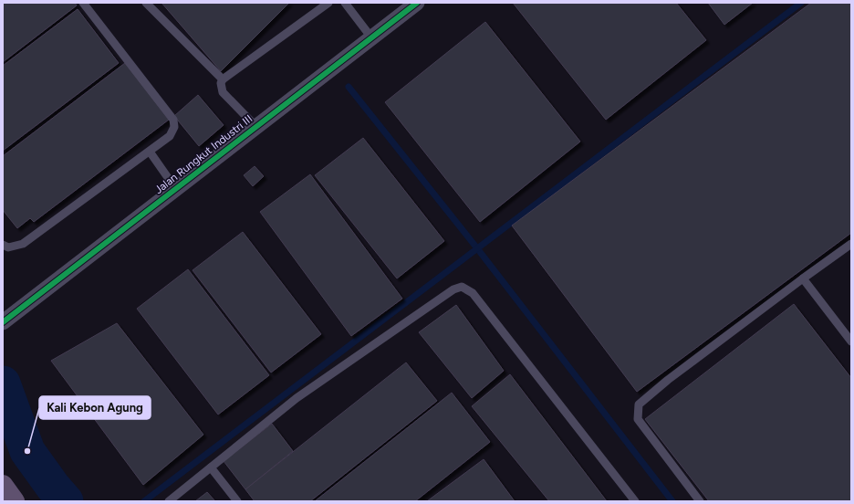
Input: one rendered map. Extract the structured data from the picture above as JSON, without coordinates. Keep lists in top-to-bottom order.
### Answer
{
  "streets": {
    "street": ["Jalan Rungkut Industri III"]
  },
  "places": ["Kali Kebon Agung"]
}
